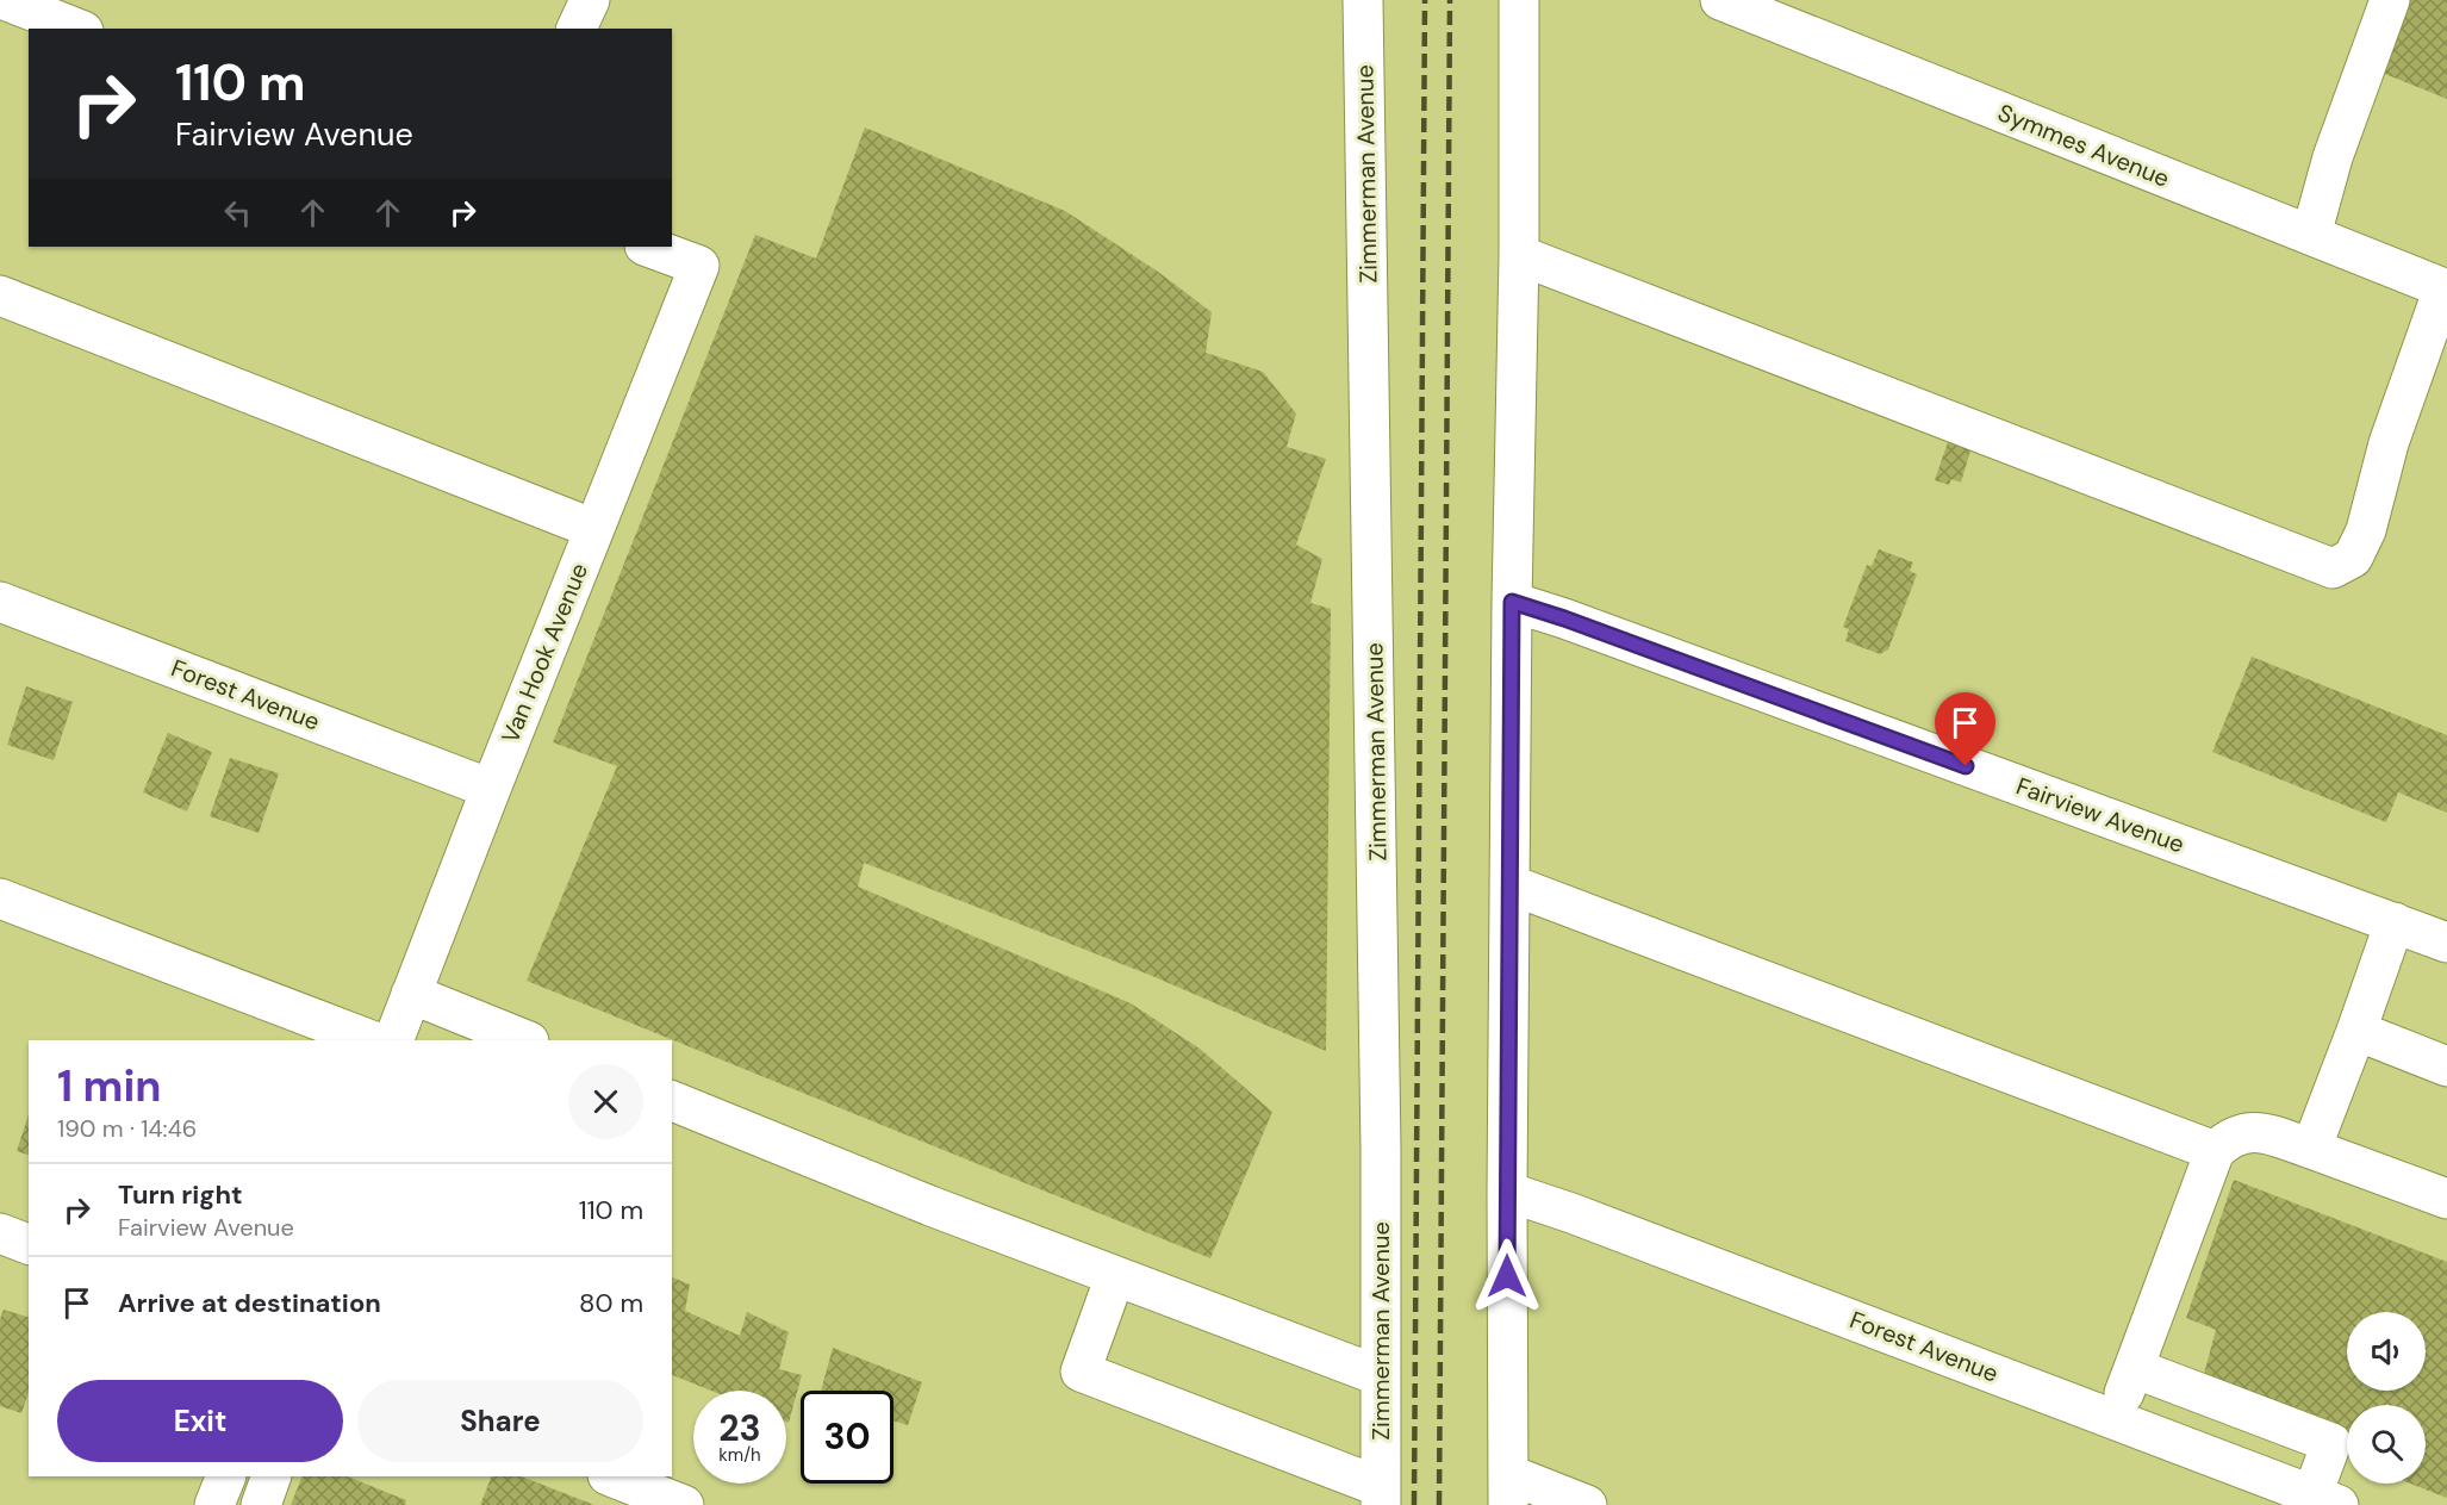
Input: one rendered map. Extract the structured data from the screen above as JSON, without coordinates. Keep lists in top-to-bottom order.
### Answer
{
  "streets": {
    "street": [
      "Symmes Avenue",
      "Zimmerman Avenue",
      "Van Hook Avenue",
      "Forest Avenue",
      "Fairview Avenue"
    ]
  },
  "crossings": [
    ["Van Hook Avenue", "Forest Avenue"]
  ],
  "page": {
    "turn": ["110 m", "Fairview Avenue"],
    "heading": ["1 min", "190 m · 14:46"],
    "list": [
      {
        "name": "Turn right",
        "note": "Fairview Avenue",
        "value": "110 m"
      },
      {
        "name": "Arrive at destination",
        "value": "80 m"
      }
    ],
    "buttons": ["Exit", "Share"],
    "speed": "23 km/h",
    "limit": "30"
  }
}
